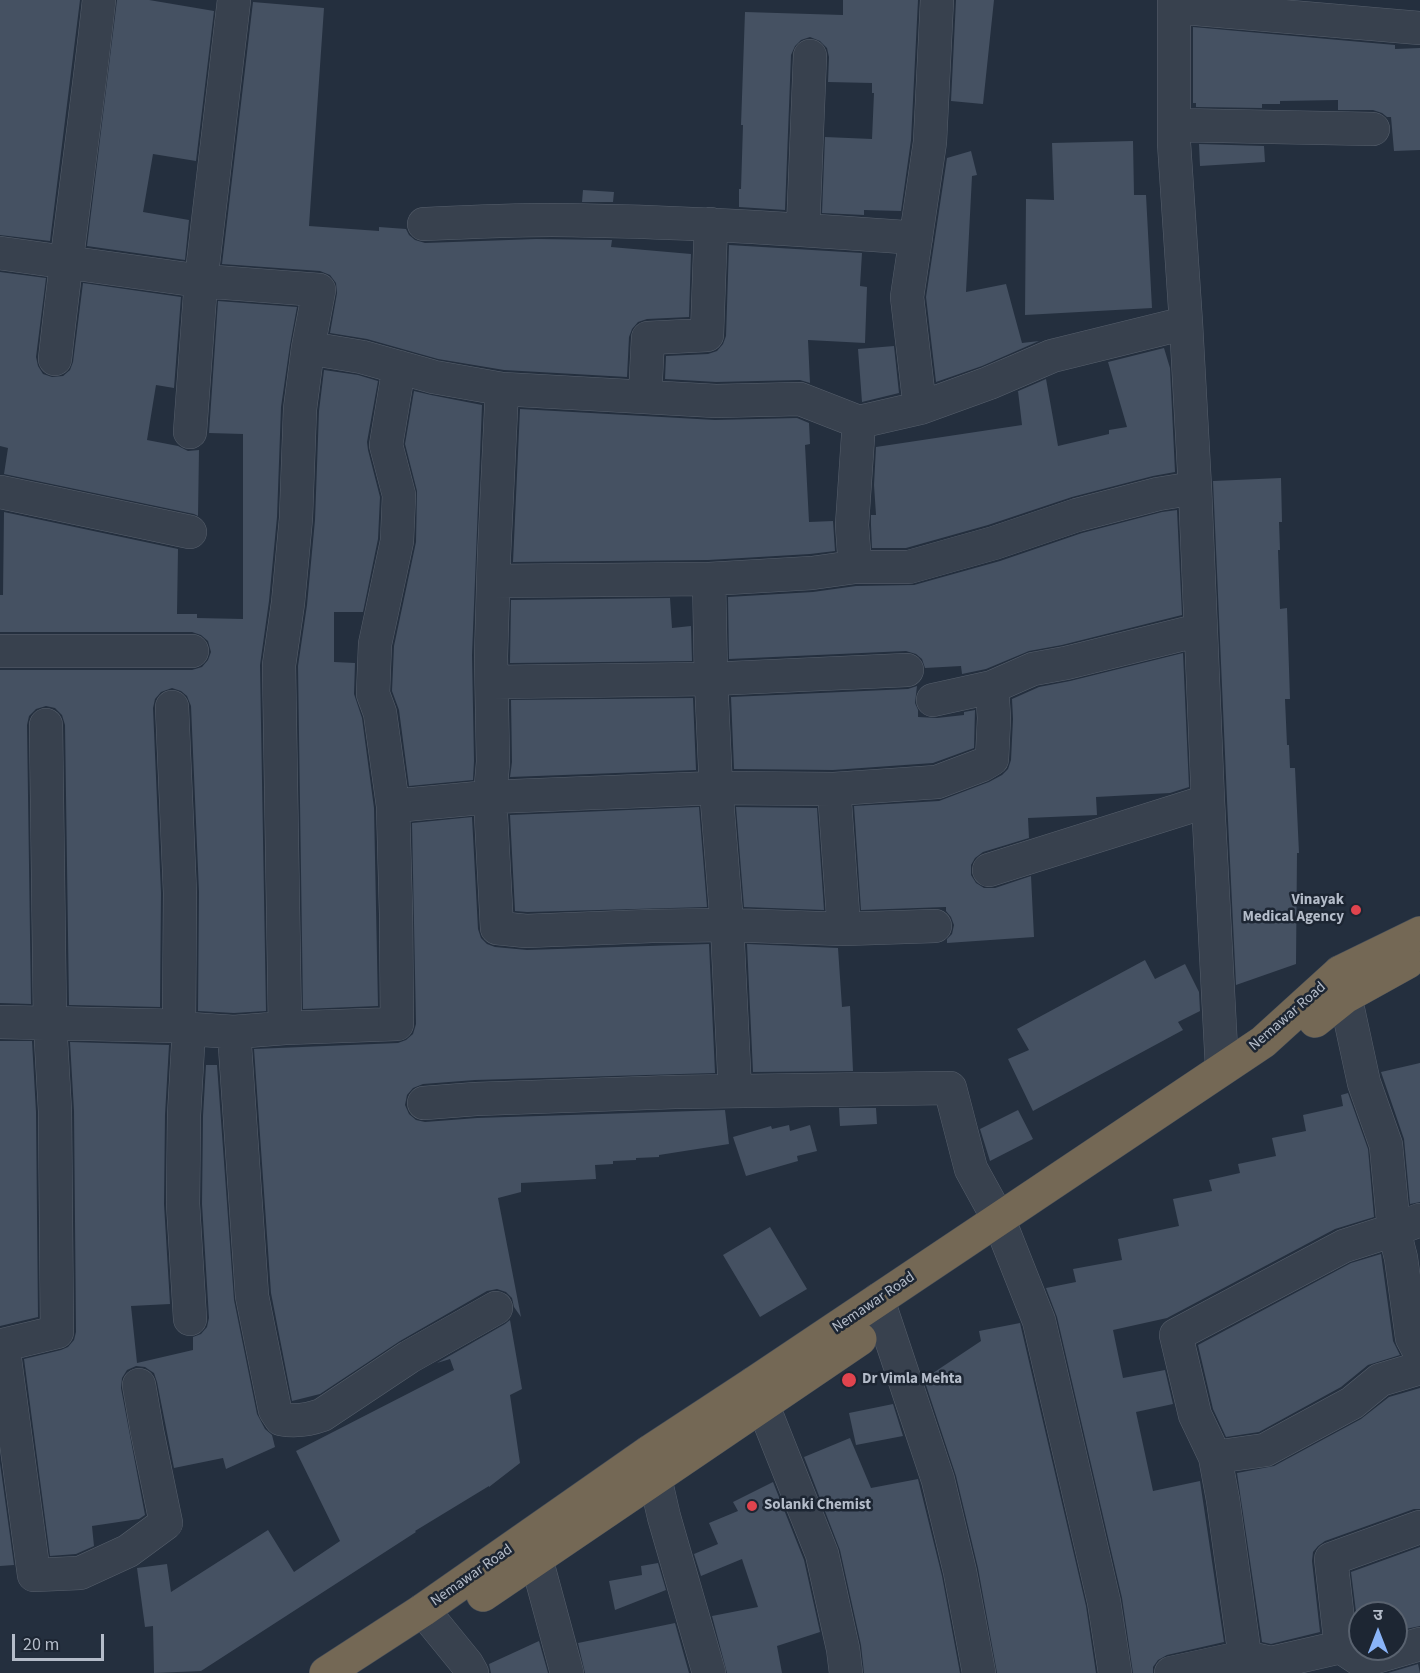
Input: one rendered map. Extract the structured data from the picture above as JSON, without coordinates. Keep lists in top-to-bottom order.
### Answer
{
  "streets": {
    "highway": ["Nemawar Road"]
  },
  "places": ["Vinayak Medical Agency", "Dr Vimla Mehta", "Solanki Chemist"],
  "scale_bar": "20 m",
  "north": "top"
}
